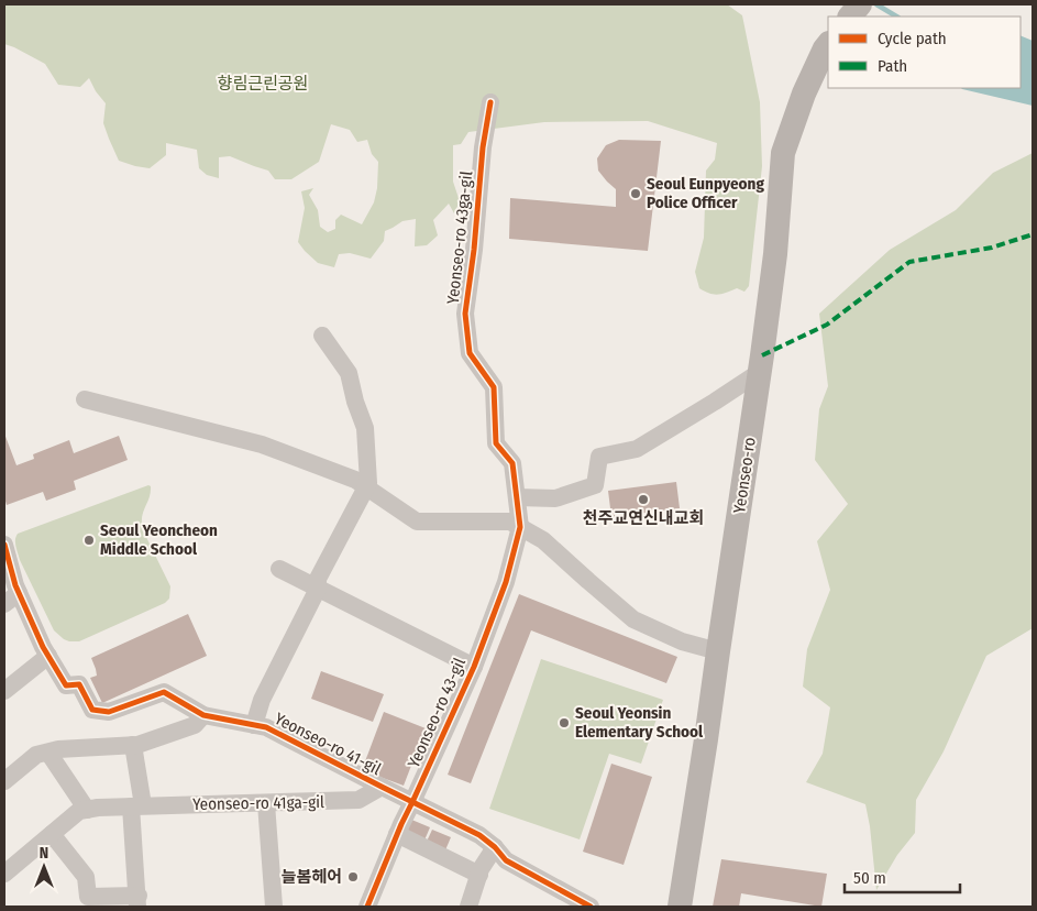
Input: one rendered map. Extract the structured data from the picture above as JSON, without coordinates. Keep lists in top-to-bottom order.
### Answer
{
  "streets": {
    "main road": ["Yeonseo-ro"],
    "street": [
      "Yeonseo-ro 43ga-gil",
      "Yeonseo-ro 43-gil",
      "Yeonseo-ro 41-gil",
      "Yeonseo-ro 41ga-gil"
    ]
  },
  "crossings": [
    ["Yeonseo-ro 43ga-gil", "Yeonseo-ro 43-gil"],
    ["Yeonseo-ro 43-gil", "Yeonseo-ro 41-gil"],
    ["Yeonseo-ro 41-gil", "Yeonseo-ro 41ga-gil"]
  ],
  "parks": ["향림근린공원"],
  "places": [
    "Seoul Eunpyeong Police Officer",
    "천주교연신내교회",
    "Seoul Yeoncheon Middle School",
    "Seoul Yeonsin Elementary School",
    "늘봄헤어"
  ],
  "legend": ["Cycle path", "Path"],
  "scale_bar": "50 m",
  "north": "top"
}
